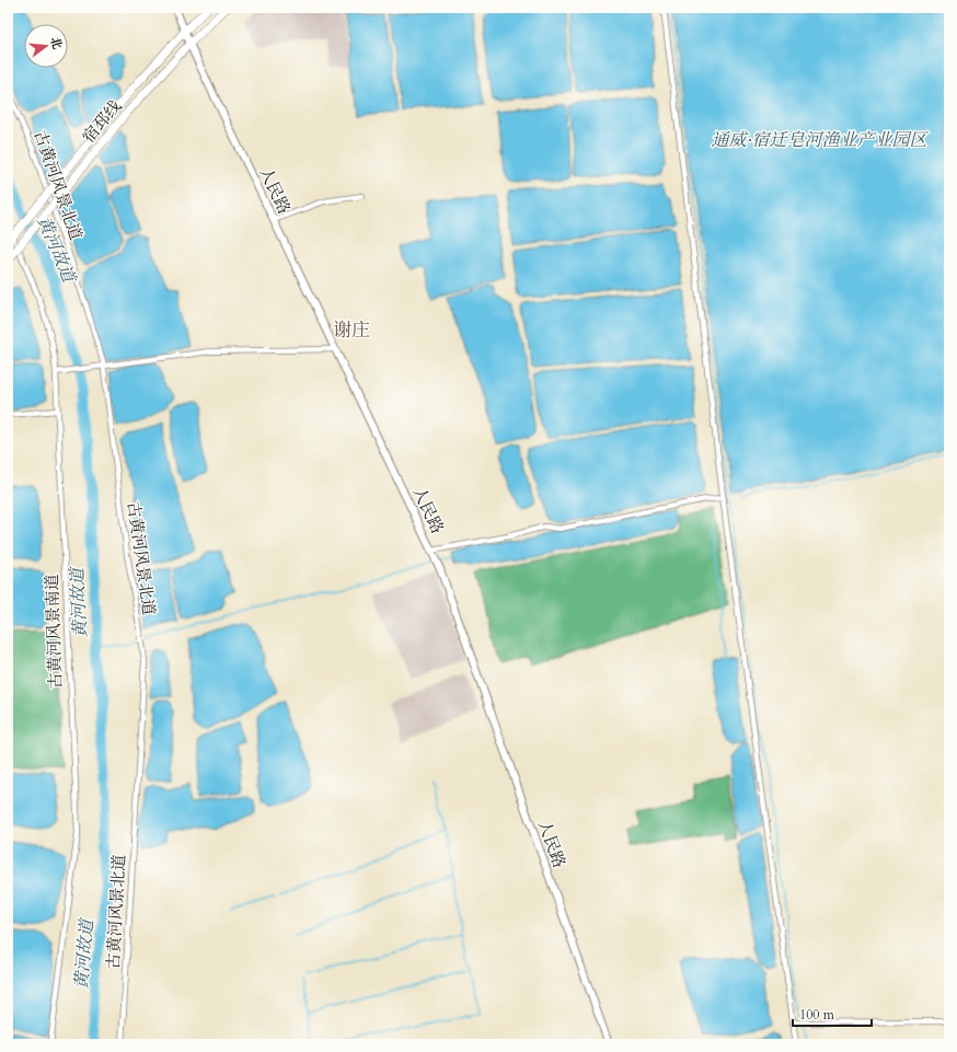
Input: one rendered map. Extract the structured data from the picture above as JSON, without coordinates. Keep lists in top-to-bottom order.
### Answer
{
  "streets": {
    "main road": ["宿邳线"],
    "street": ["古黄河风景北道", "人民路", "古黄河风景南道"]
  },
  "crossings": [
    ["宿邳线", "人民路"]
  ],
  "districts": ["谢庄"],
  "water": ["通威·宿迁皂河渔业产业园区", "黄河故道"],
  "scale_bar": "100 m",
  "north": "right"
}
